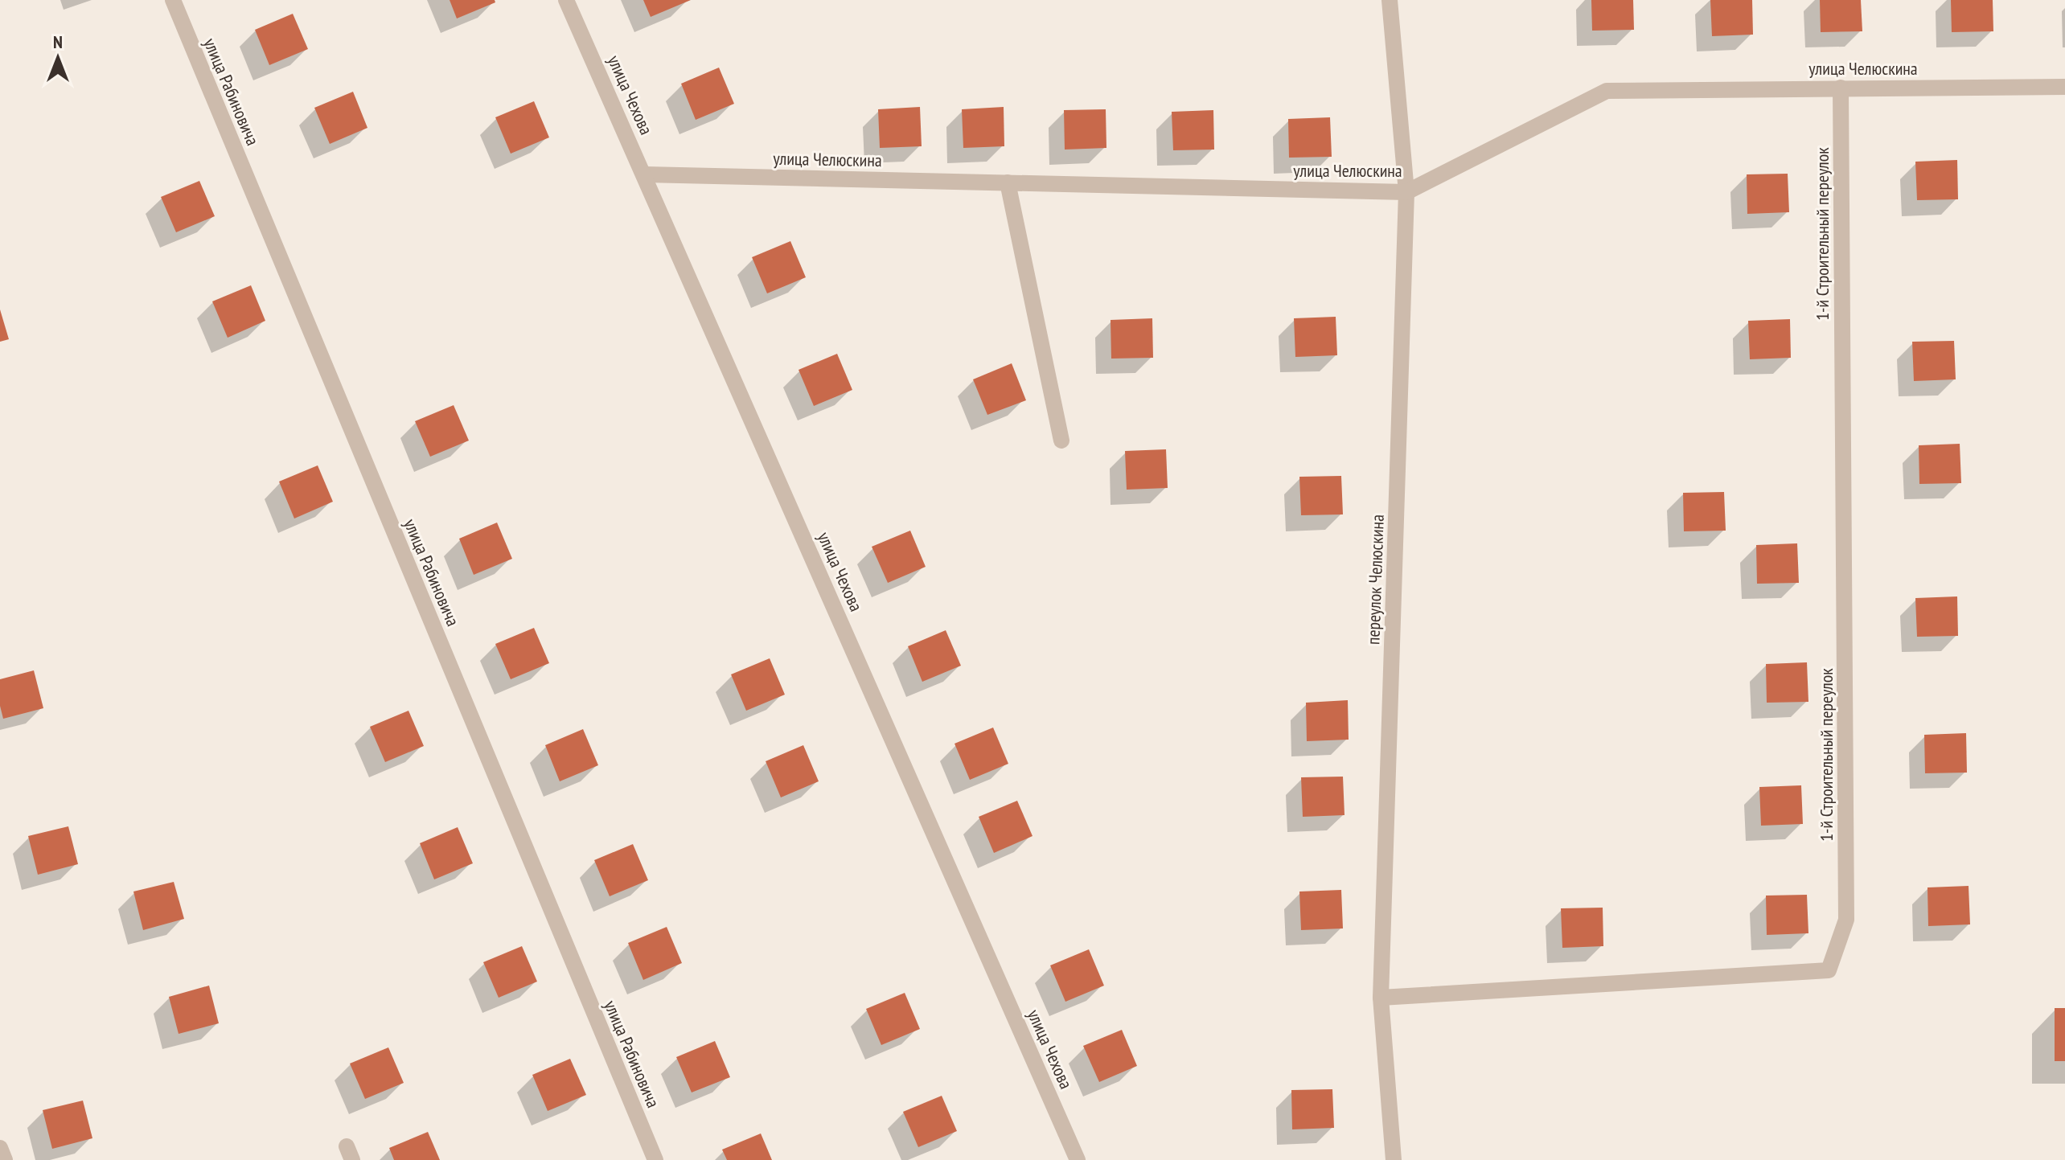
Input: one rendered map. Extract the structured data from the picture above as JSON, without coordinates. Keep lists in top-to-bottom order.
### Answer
{
  "streets": {
    "street": [
      "улица Челюскина",
      "улица Рабиновича",
      "улица Чехова",
      "1-й Строительный переулок",
      "переулок Челюскина"
    ]
  },
  "crossings": [
    ["улица Челюскина", "улица Чехова"],
    ["улица Челюскина", "1-й Строительный переулок"],
    ["улица Челюскина", "переулок Челюскина"],
    ["1-й Строительный переулок", "переулок Челюскина"]
  ],
  "north": "top"
}
